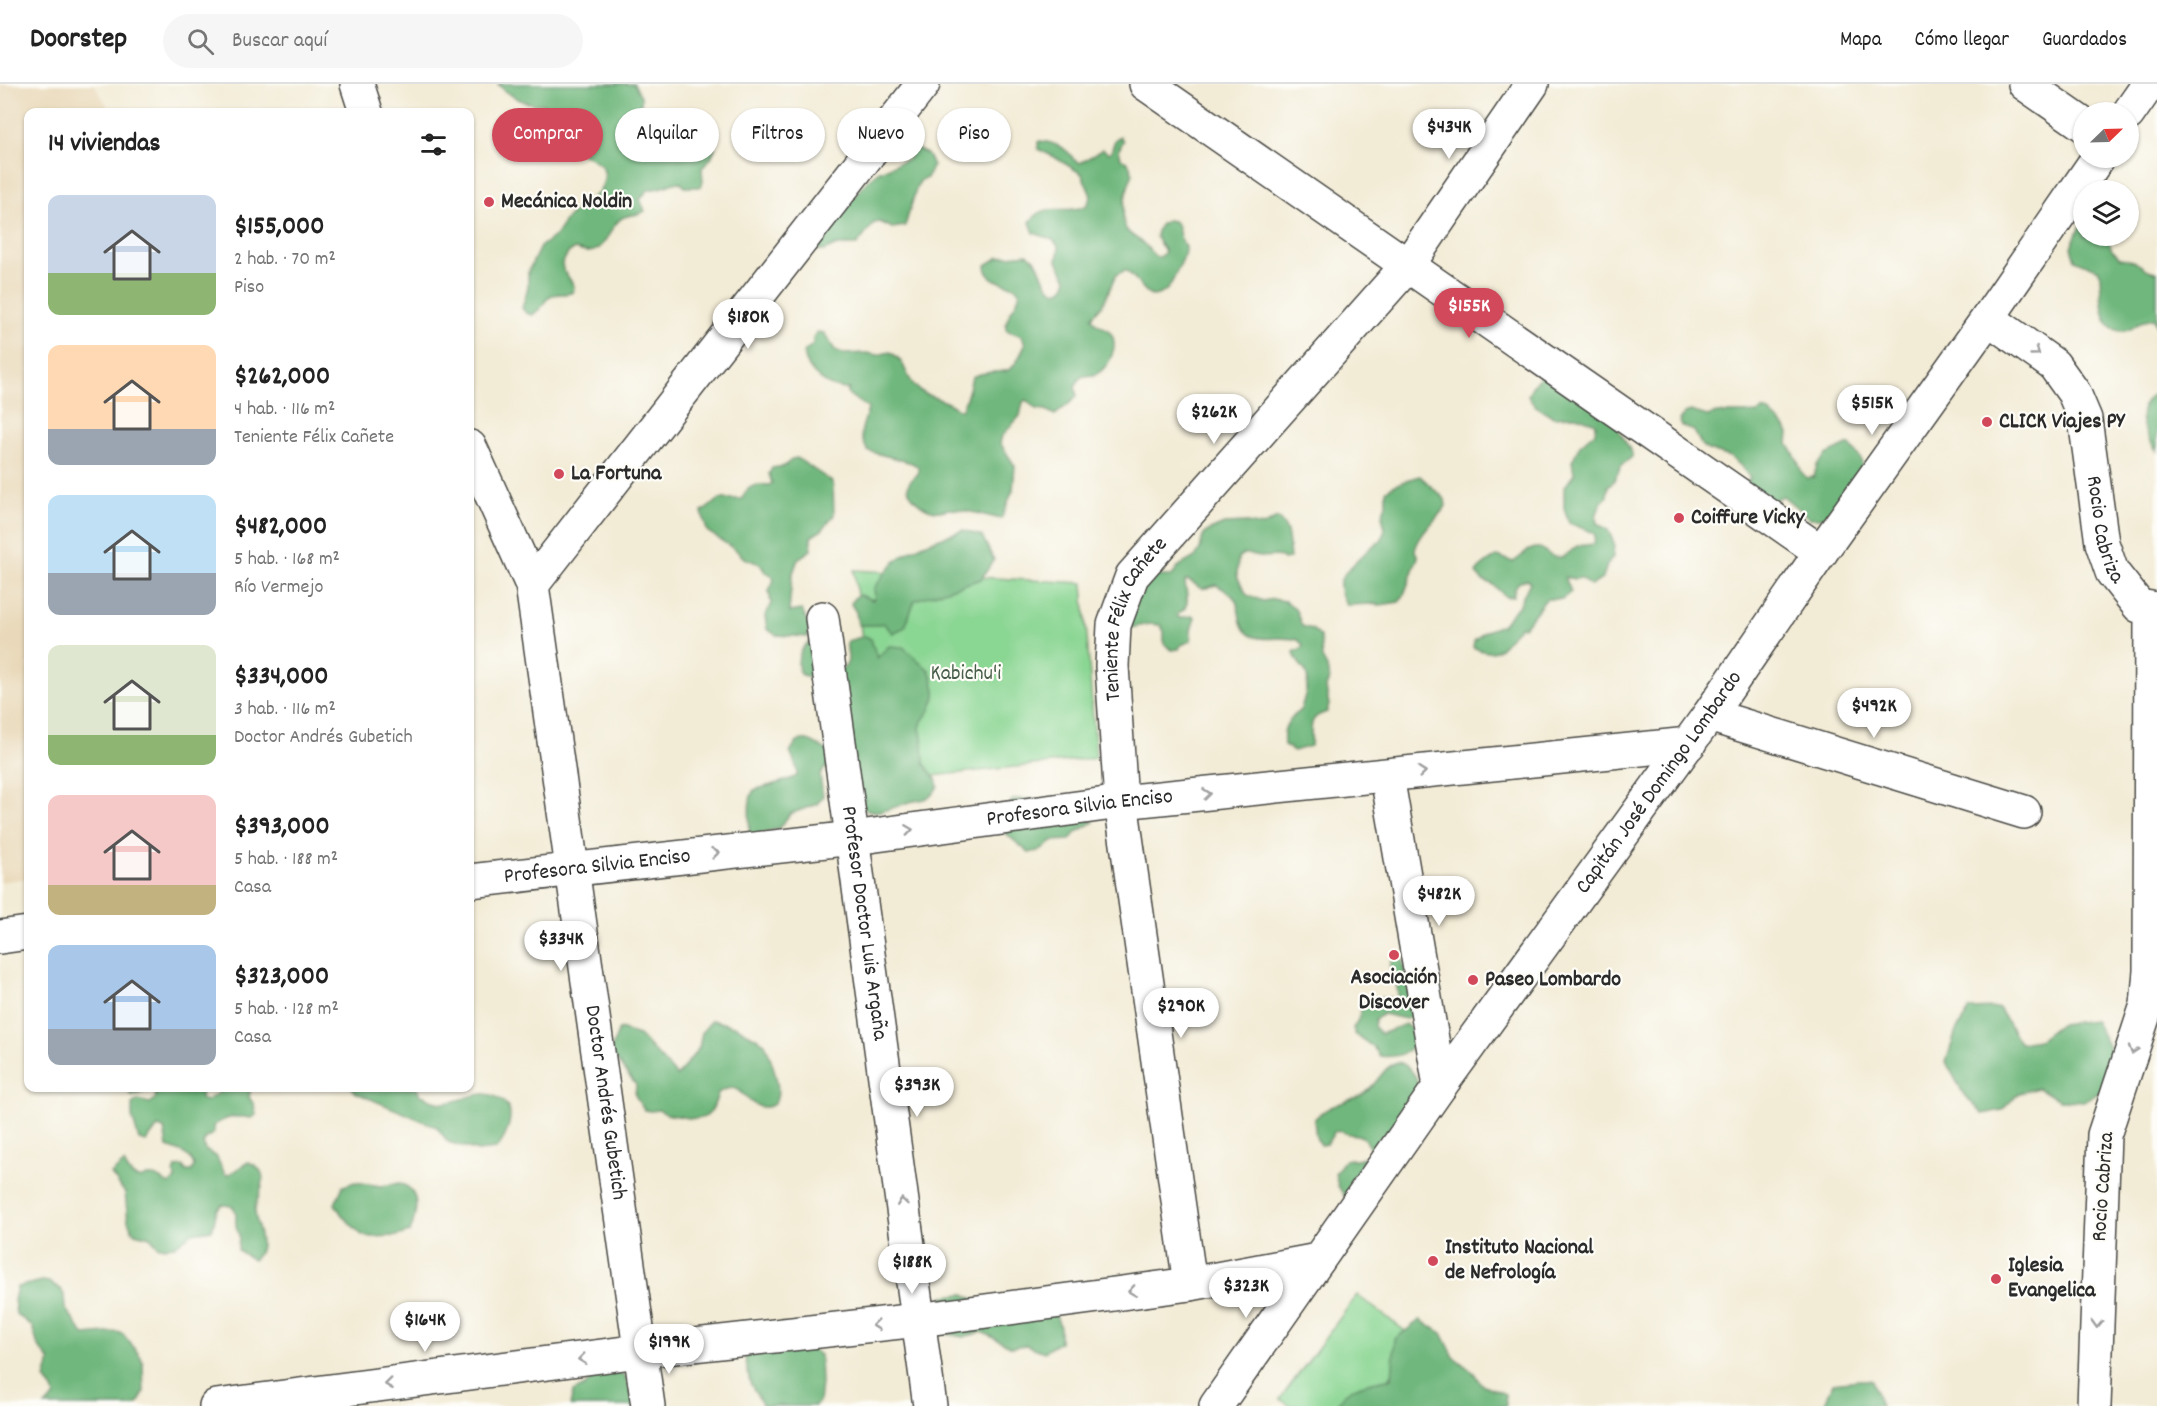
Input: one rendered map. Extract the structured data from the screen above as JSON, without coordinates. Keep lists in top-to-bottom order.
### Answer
{
  "streets": {
    "street": [
      "Rocio Cabriza",
      "Teniente Félix Cañete",
      "Capitán José Domingo Lombardo",
      "Profesora Silvia Enciso",
      "Profesor Doctor Luis Argaña",
      "Doctor Andrés Gubetich"
    ]
  },
  "crossings": [
    ["Rocio Cabriza", "Capitán José Domingo Lombardo"],
    ["Teniente Félix Cañete", "Profesora Silvia Enciso"],
    ["Capitán José Domingo Lombardo", "Profesora Silvia Enciso"],
    ["Profesora Silvia Enciso", "Profesor Doctor Luis Argaña"],
    ["Profesora Silvia Enciso", "Doctor Andrés Gubetich"]
  ],
  "one_way": ["Rocio Cabriza", "Profesora Silvia Enciso", "Profesor Doctor Luis Argaña"],
  "parks": ["Kabichu'i"],
  "places": [
    "Mecánica Noldin",
    "CLICK Viajes PY",
    "La Fortuna",
    "Coiffure Vicky",
    "Asociación Discover",
    "Paseo Lombardo",
    "Instituto Nacional de Nefrología",
    "Iglesia Evangelica"
  ],
  "north": "top right",
  "page": {
    "header": "Doorstep",
    "search": "Buscar aquí",
    "nav": ["Mapa", "Cómo llegar", "Guardados"],
    "chip": [
      "Comprar",
      "Alquilar",
      "Filtros",
      "Nuevo",
      "Piso"
    ],
    "heading": "14 viviendas",
    "price": [
      "$434K",
      "$155K",
      "$180K",
      "$515K",
      "$262K",
      "$492K",
      "$482K",
      "$334K",
      "$290K",
      "$393K",
      "$188K",
      "$323K",
      "$164K",
      "$199K"
    ],
    "list": [
      {
        "name": "$155,000",
        "note": "2 hab. · 70 m² · Piso"
      },
      {
        "name": "$262,000",
        "note": "4 hab. · 116 m² · Teniente Félix Cañete"
      },
      {
        "name": "$482,000",
        "note": "5 hab. · 168 m² · Río Vermejo"
      },
      {
        "name": "$334,000",
        "note": "3 hab. · 116 m² · Doctor Andrés Gubetich"
      },
      {
        "name": "$393,000",
        "note": "5 hab. · 188 m² · Casa"
      },
      {
        "name": "$323,000",
        "note": "5 hab. · 128 m² · Casa"
      }
    ]
  }
}
